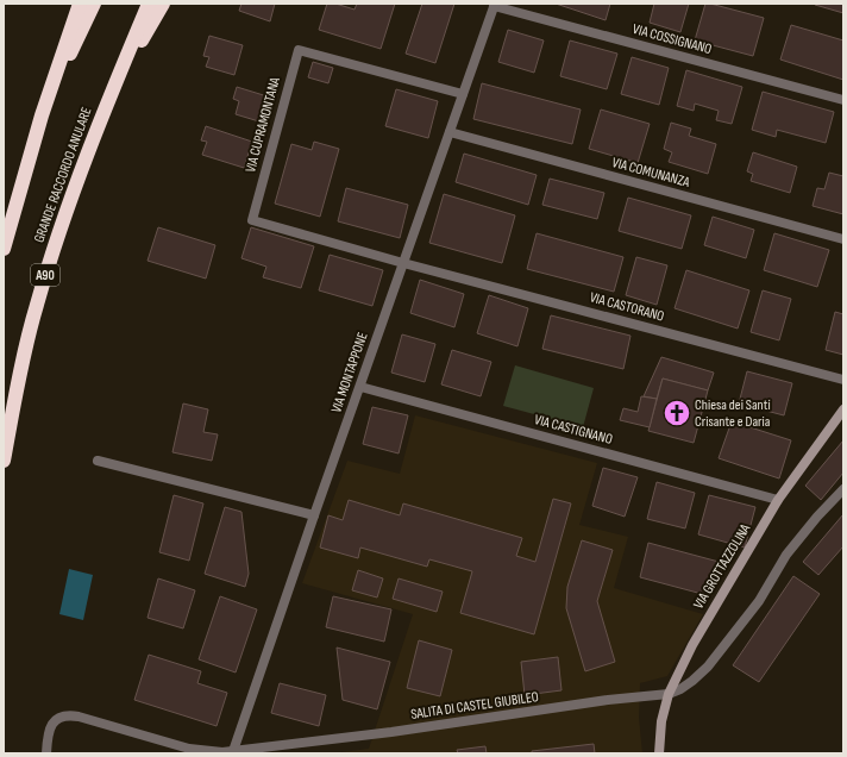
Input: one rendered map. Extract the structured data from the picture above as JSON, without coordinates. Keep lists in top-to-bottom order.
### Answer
{
  "streets": {
    "highway": ["GRANDE RACCORDO ANULARE", "A90"],
    "street": [
      "VIA COSSIGNANO",
      "VIA CUPRAMONTANA",
      "VIA COMUNANZA",
      "VIA CASTORANO",
      "VIA MONTAPPONE",
      "VIA CASTIGNANO",
      "VIA GROTTAZZOLINA",
      "SALITA DI CASTEL GIUBILEO"
    ]
  },
  "crossings": [
    ["VIA COSSIGNANO", "VIA MONTAPPONE"],
    ["VIA CUPRAMONTANA", "VIA CASTORANO"],
    ["VIA CUPRAMONTANA", "VIA MONTAPPONE"],
    ["VIA COMUNANZA", "VIA MONTAPPONE"],
    ["VIA CASTORANO", "VIA MONTAPPONE"],
    ["VIA MONTAPPONE", "VIA CASTIGNANO"],
    ["VIA MONTAPPONE", "SALITA DI CASTEL GIUBILEO"],
    ["VIA CASTIGNANO", "VIA GROTTAZZOLINA"],
    ["VIA GROTTAZZOLINA", "SALITA DI CASTEL GIUBILEO"]
  ],
  "places": {
    "church": ["Chiesa dei Santi Crisante e Daria"]
  }
}
